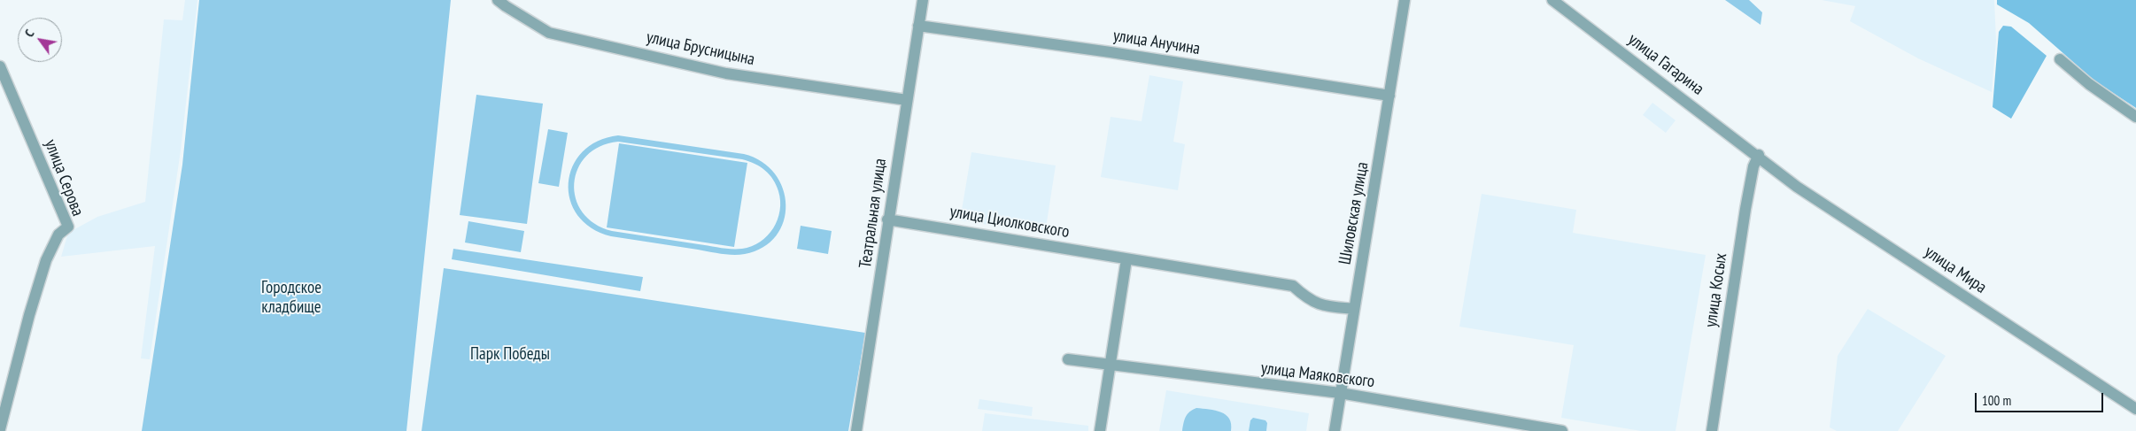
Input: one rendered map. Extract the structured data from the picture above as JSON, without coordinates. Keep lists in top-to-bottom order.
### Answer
{
  "streets": {
    "street": [
      "улица Анучина",
      "улица Брусницына",
      "улица Гагарина",
      "улица Серова",
      "Театральная улица",
      "Шиловская улица",
      "улица Циолковского",
      "улица Мира",
      "улица Косых",
      "улица Маяковского"
    ]
  },
  "crossings": [
    ["улица Анучина", "Театральная улица"],
    ["улица Анучина", "Шиловская улица"],
    ["улица Брусницына", "Театральная улица"],
    ["улица Гагарина", "улица Мира"],
    ["улица Гагарина", "улица Косых"],
    ["Театральная улица", "улица Циолковского"],
    ["Шиловская улица", "улица Циолковского"],
    ["Шиловская улица", "улица Маяковского"],
    ["улица Мира", "улица Косых"]
  ],
  "parks": ["Городское кладбище", "Парк Победы"],
  "scale_bar": "100 m",
  "north": "top left"
}
